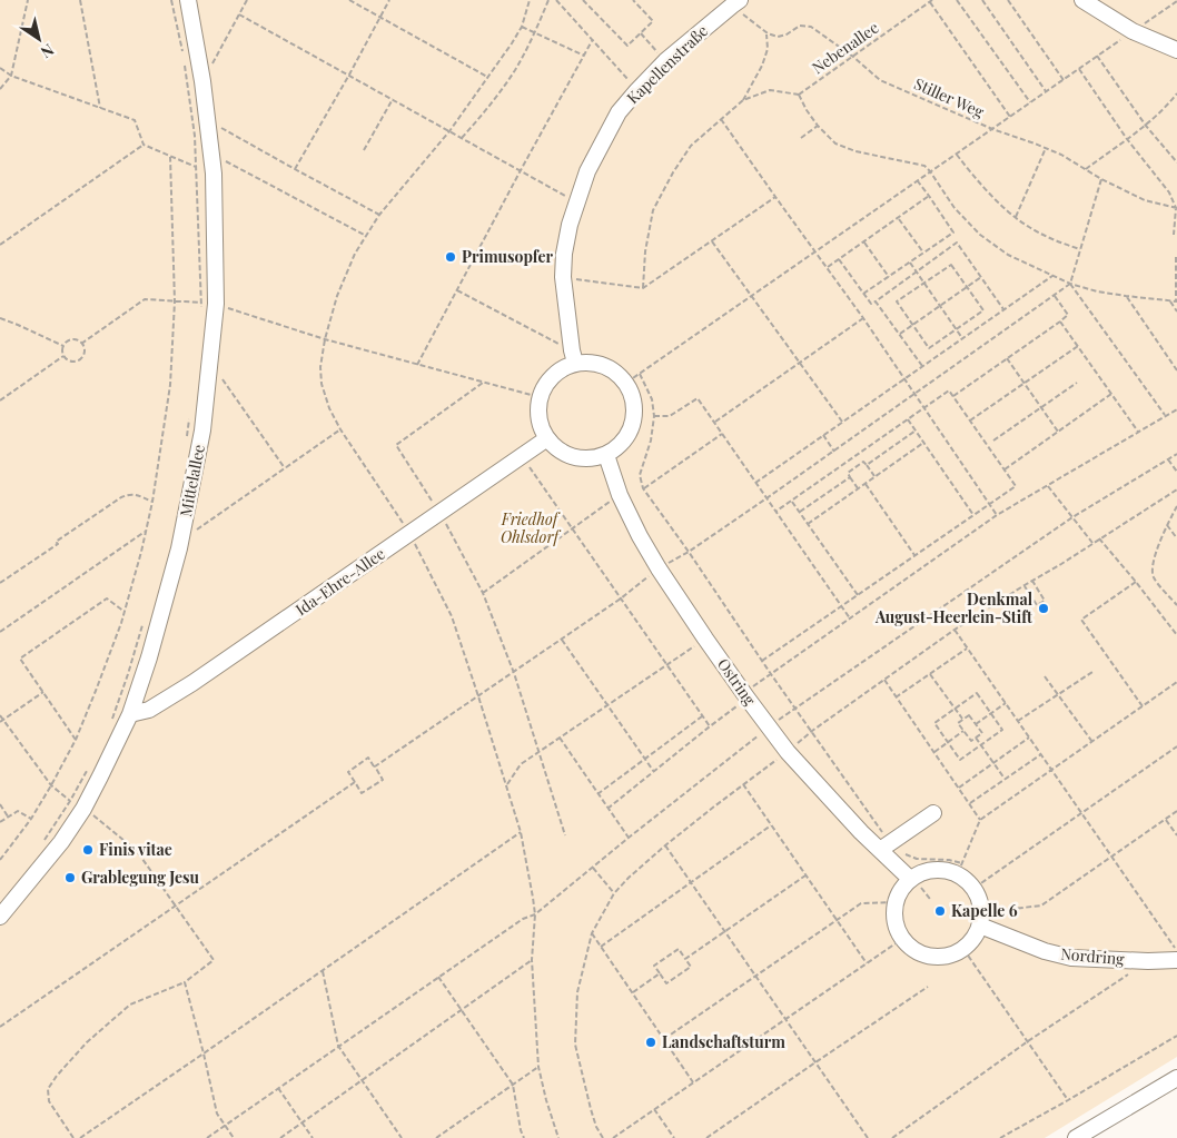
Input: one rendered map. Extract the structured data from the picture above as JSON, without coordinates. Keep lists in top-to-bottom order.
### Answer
{
  "streets": {
    "street": [
      "Kapellenstraße",
      "Mittelallee",
      "Ida-Ehre-Allee",
      "Ostring",
      "Nordring"
    ],
    "path": ["Nebenallee", "Stiller Weg"]
  },
  "crossings": [
    ["Nebenallee", "Stiller Weg"],
    ["Kapellenstraße", "Ida-Ehre-Allee"],
    ["Kapellenstraße", "Ostring"],
    ["Mittelallee", "Ida-Ehre-Allee"],
    ["Ida-Ehre-Allee", "Ostring"],
    ["Ostring", "Nordring"]
  ],
  "parks": ["Friedhof Ohlsdorf"],
  "places": [
    "Primusopfer",
    "Denkmal August-Heerlein-Stift",
    "Finis vitae",
    "Grablegung Jesu",
    "Kapelle 6",
    "Landschaftsturm"
  ],
  "north": "bottom right"
}
